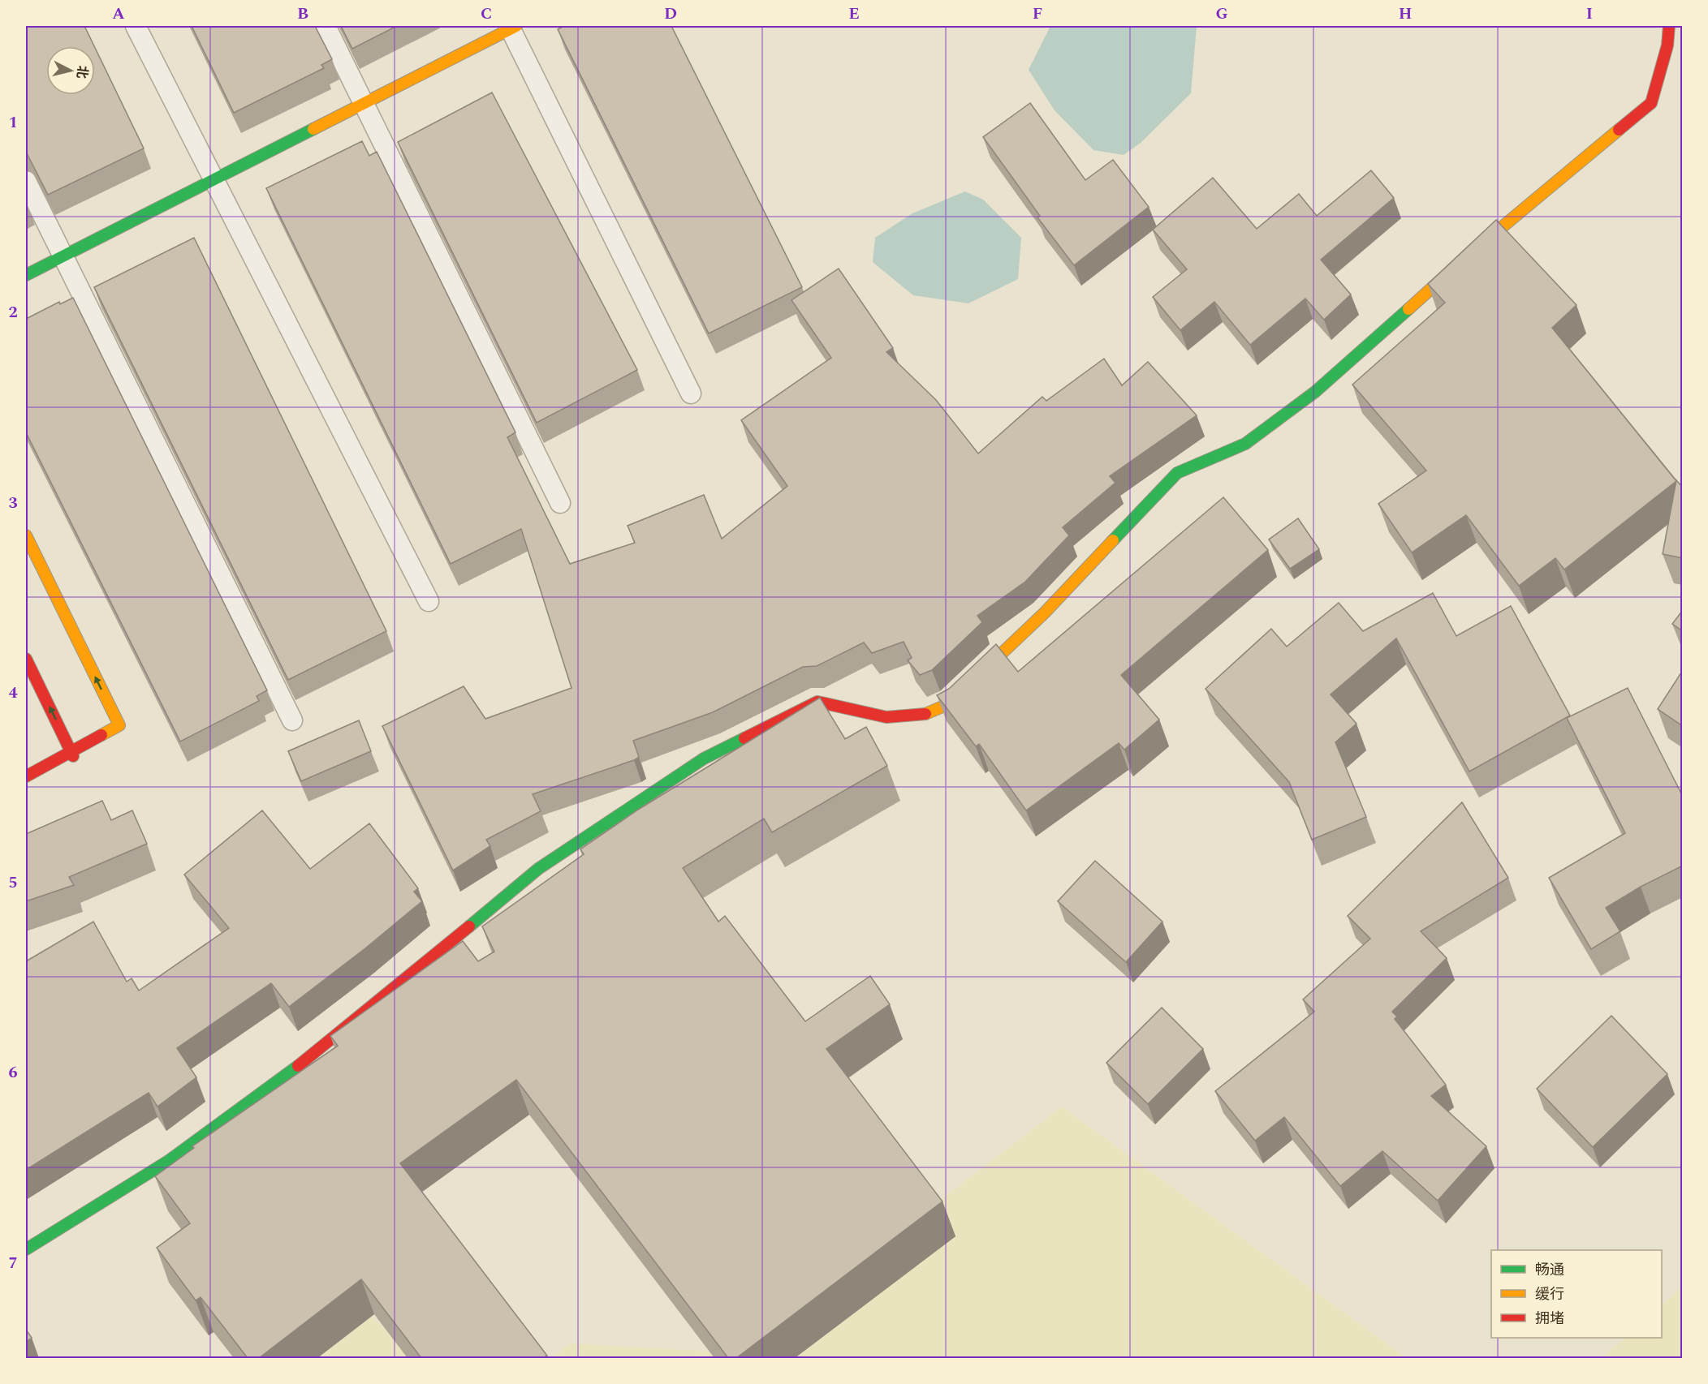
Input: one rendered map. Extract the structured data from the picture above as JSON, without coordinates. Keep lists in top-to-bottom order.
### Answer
{
  "legend": ["畅通", "缓行", "拥堵"],
  "north": "right",
  "grid": {
    "columns": [
      "A",
      "B",
      "C",
      "D",
      "E",
      "F",
      "G",
      "H",
      "I"
    ],
    "rows": [
      "1",
      "2",
      "3",
      "4",
      "5",
      "6",
      "7"
    ]
  }
}
